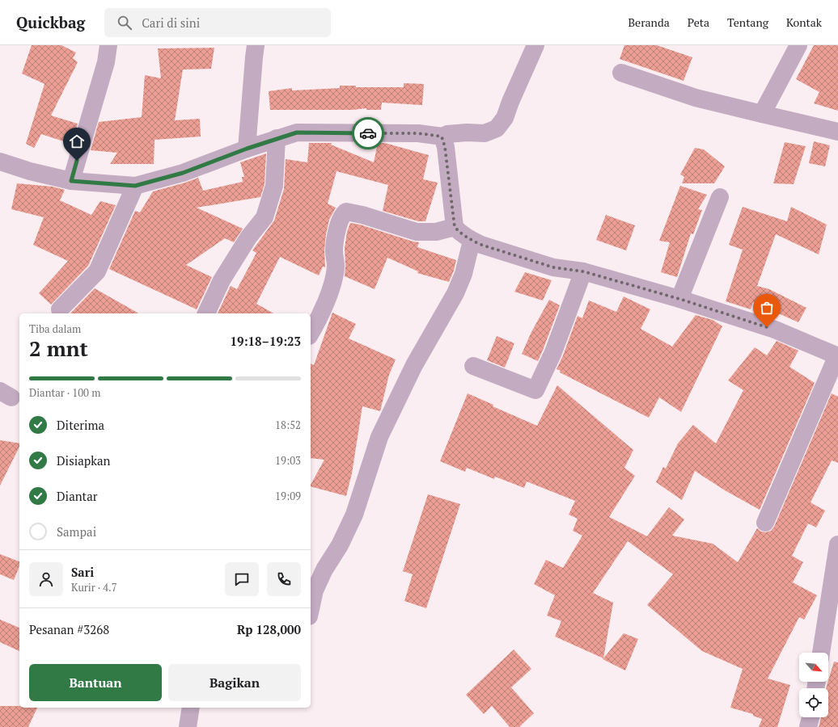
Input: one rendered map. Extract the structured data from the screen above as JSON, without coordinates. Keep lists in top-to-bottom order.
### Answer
{
  "north": "bottom right",
  "page": {
    "header": "Quickbag",
    "search": "Cari di sini",
    "nav": [
      "Beranda",
      "Peta",
      "Tentang",
      "Kontak"
    ],
    "heading": ["2 mnt", "Tiba dalam", "19:18–19:23"],
    "panel": [
      "Sari",
      "Kurir · 4.7",
      "Pesanan #3268",
      "Rp 128,000"
    ],
    "bar": "Diantar · 100 m",
    "list": [
      ["Diterima", "18:52"],
      ["Disiapkan", "19:03"],
      ["Diantar", "19:09"],
      "Sampai"
    ],
    "buttons": ["Bantuan", "Bagikan"]
  }
}
